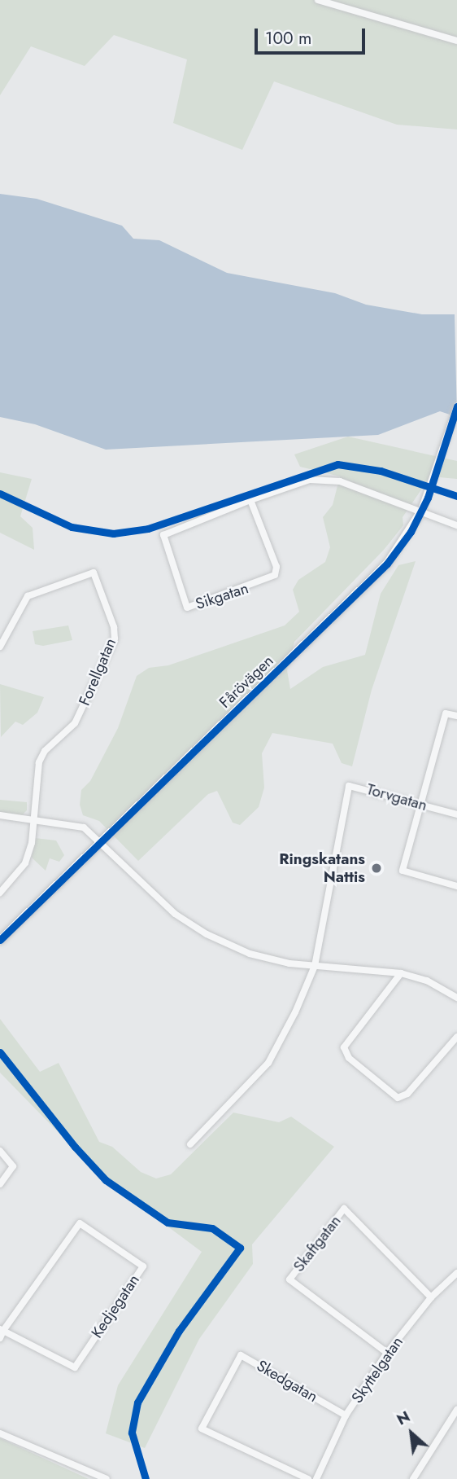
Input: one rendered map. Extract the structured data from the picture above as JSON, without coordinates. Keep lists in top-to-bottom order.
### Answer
{
  "streets": {
    "street": [
      "Sikgatan",
      "Forellgatan",
      "Fårövägen",
      "Torvgatan",
      "Skaftgatan",
      "Kedjegatan",
      "Skyttelgatan",
      "Skedgatan"
    ]
  },
  "crossings": [
    ["Sikgatan", "Fårövägen"],
    ["Skaftgatan", "Skyttelgatan"],
    ["Skyttelgatan", "Skedgatan"]
  ],
  "places": ["Ringskatans Nattis"],
  "scale_bar": "100 m",
  "north": "top left"
}
